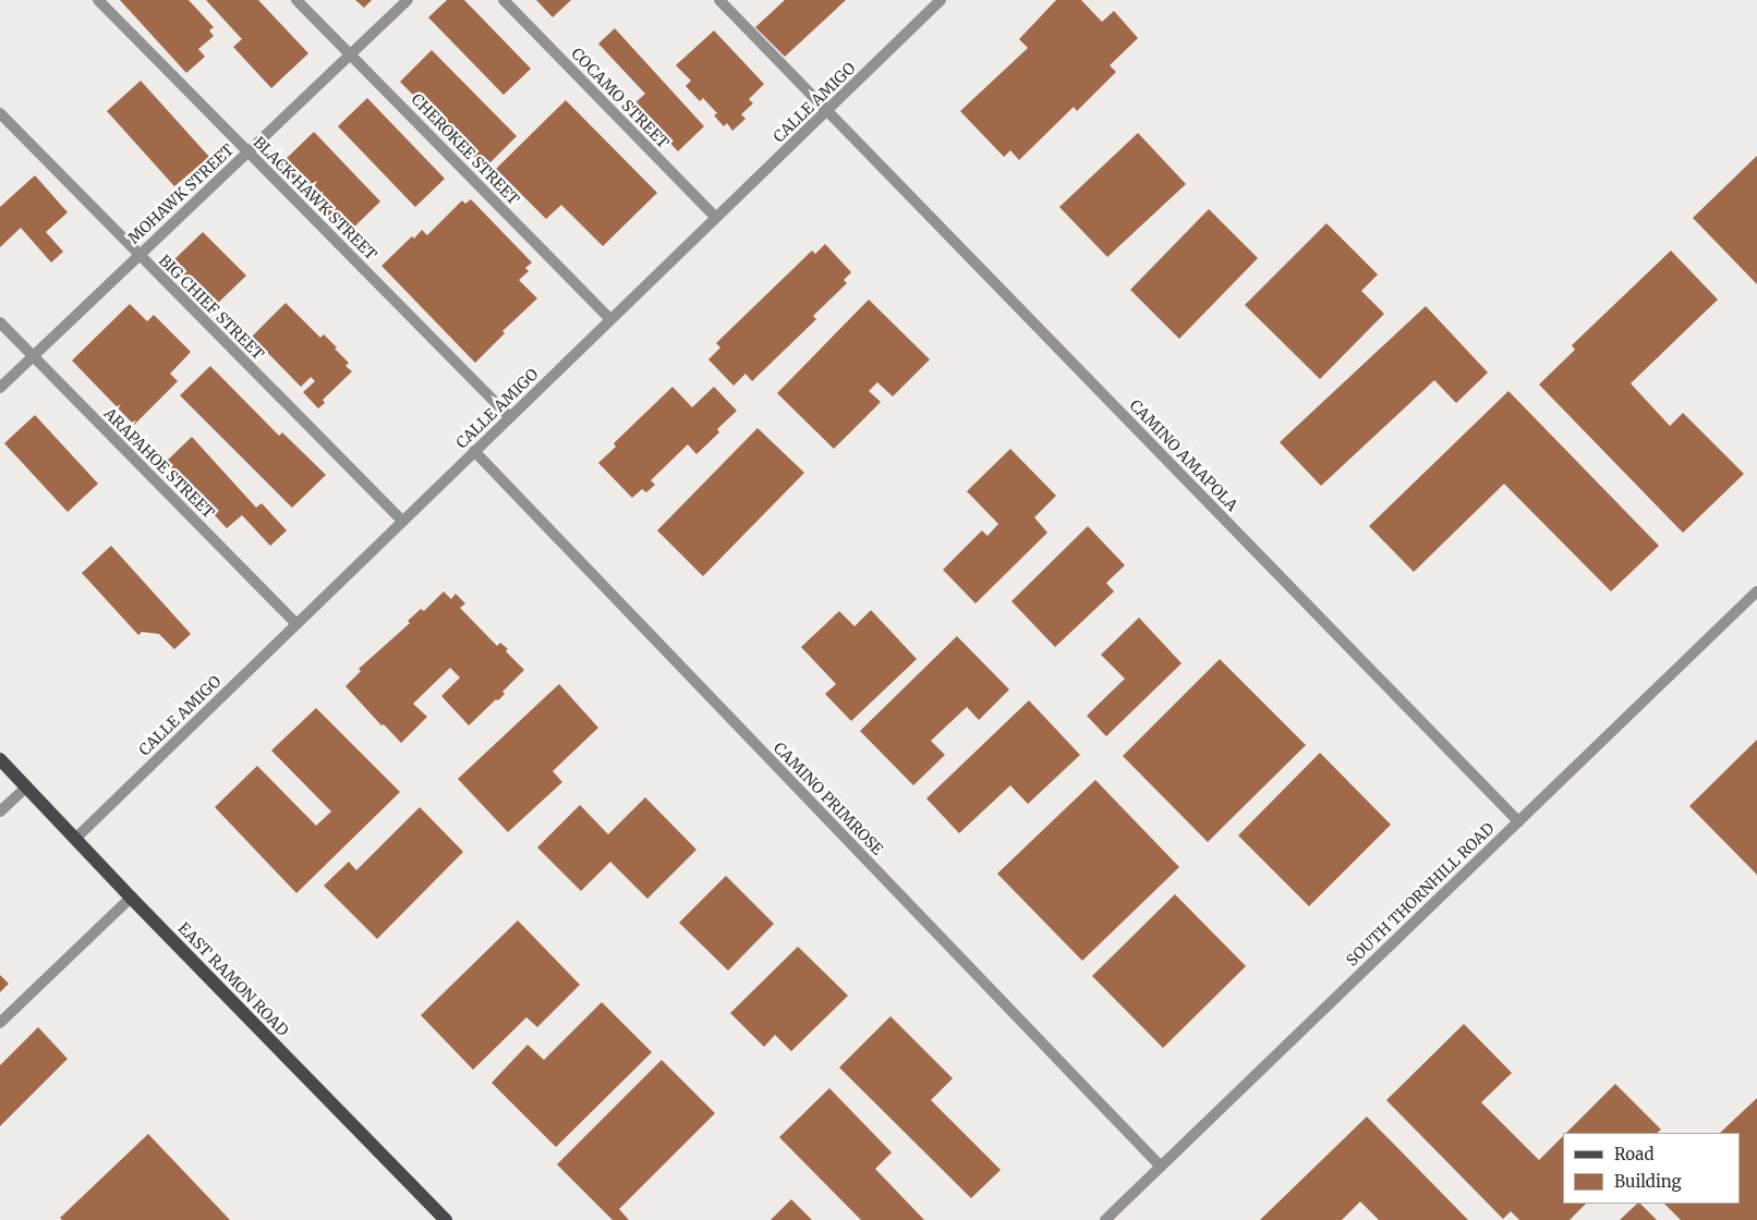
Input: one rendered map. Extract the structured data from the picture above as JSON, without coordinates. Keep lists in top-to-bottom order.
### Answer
{
  "streets": {
    "main road": ["EAST RAMON ROAD"],
    "street": [
      "COCAMO STREET",
      "CALLE AMIGO",
      "CHEROKEE STREET",
      "MOHAWK STREET",
      "BLACK HAWK STREET",
      "BIG CHIEF STREET",
      "CAMINO AMAPOLA",
      "ARAPAHOE STREET",
      "CAMINO PRIMROSE",
      "SOUTH THORNHILL ROAD"
    ]
  },
  "crossings": [
    ["COCAMO STREET", "CALLE AMIGO"],
    ["CALLE AMIGO", "CHEROKEE STREET"],
    ["CALLE AMIGO", "BLACK HAWK STREET"],
    ["CALLE AMIGO", "BIG CHIEF STREET"],
    ["CALLE AMIGO", "CAMINO AMAPOLA"],
    ["CALLE AMIGO", "ARAPAHOE STREET"],
    ["CALLE AMIGO", "CAMINO PRIMROSE"],
    ["CALLE AMIGO", "EAST RAMON ROAD"],
    ["CHEROKEE STREET", "MOHAWK STREET"],
    ["MOHAWK STREET", "BLACK HAWK STREET"],
    ["MOHAWK STREET", "BIG CHIEF STREET"],
    ["MOHAWK STREET", "ARAPAHOE STREET"],
    ["CAMINO AMAPOLA", "SOUTH THORNHILL ROAD"],
    ["CAMINO PRIMROSE", "SOUTH THORNHILL ROAD"]
  ],
  "legend": ["Road", "Building"]
}
